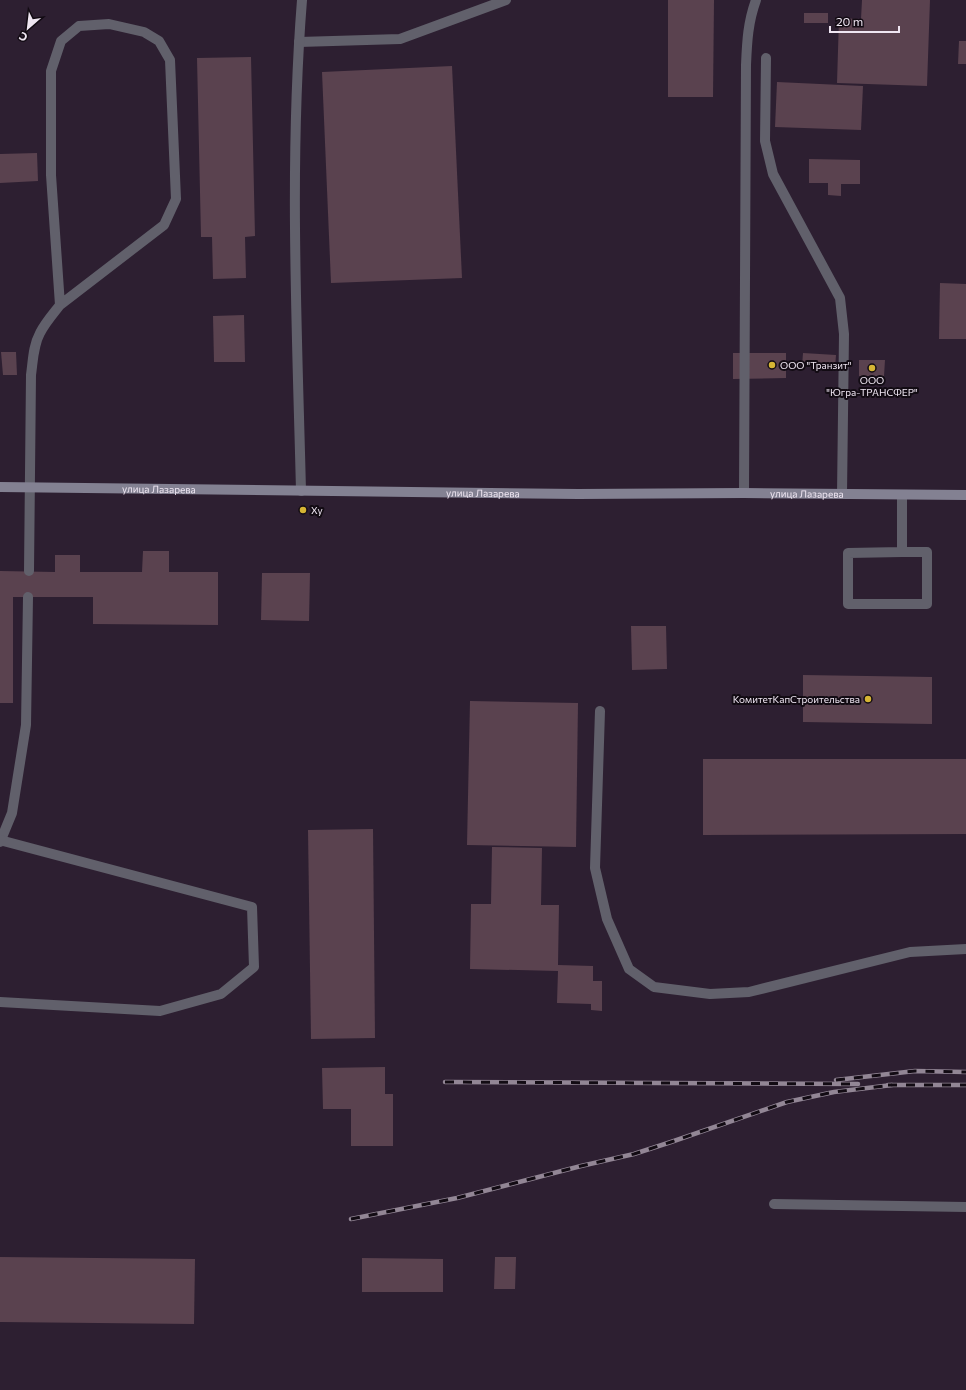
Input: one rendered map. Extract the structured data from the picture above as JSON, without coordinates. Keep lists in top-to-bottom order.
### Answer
{
  "streets": {
    "main road": ["улица Лазарева"]
  },
  "places": [
    "ООО \"Транзит\"",
    "ООО \"Югра-ТРАНСФЕР\"",
    "Xy",
    "КомитетКапСтроительства"
  ],
  "scale_bar": "20 m",
  "north": "bottom left"
}
